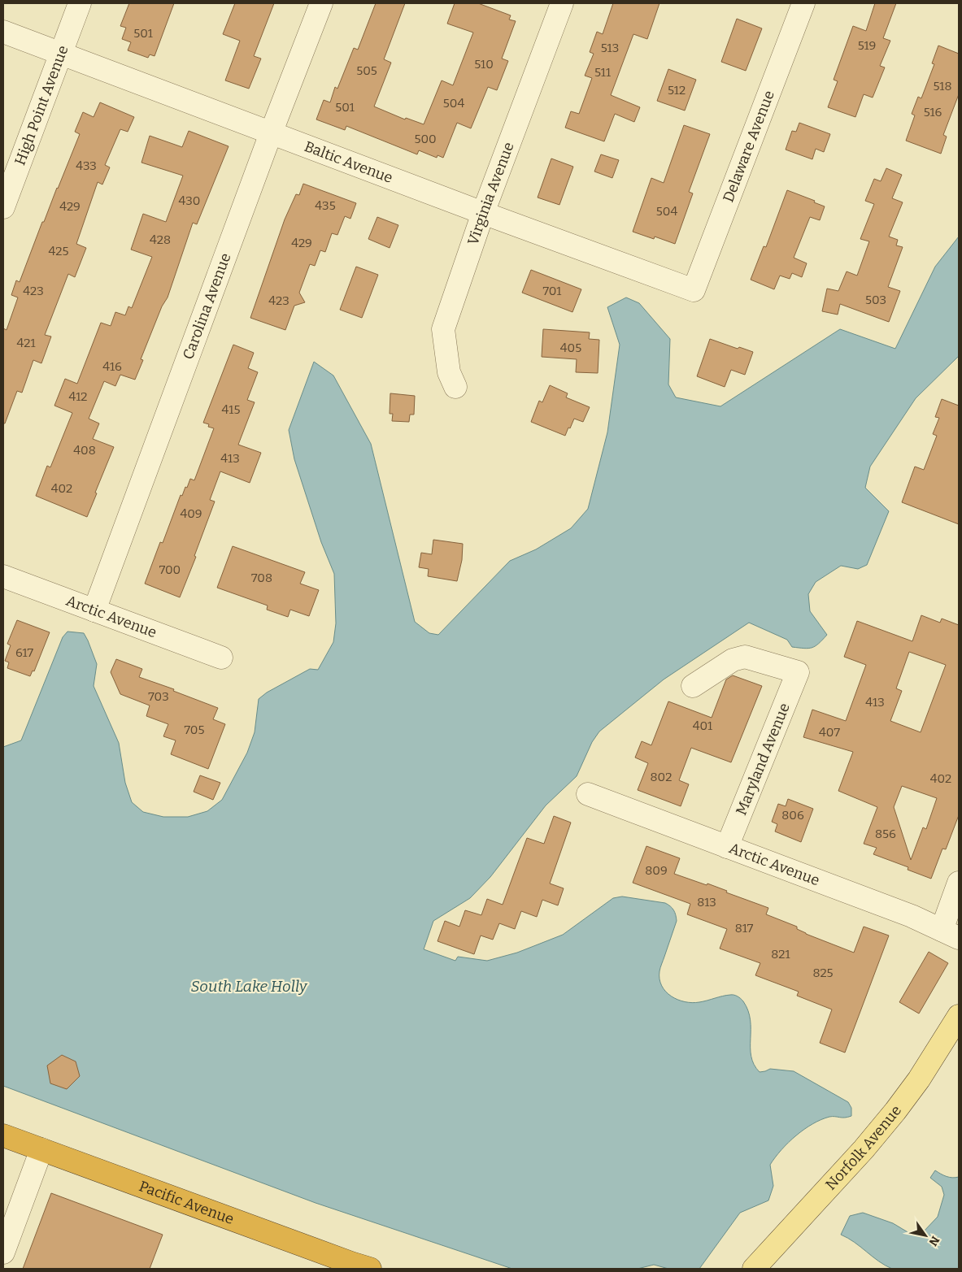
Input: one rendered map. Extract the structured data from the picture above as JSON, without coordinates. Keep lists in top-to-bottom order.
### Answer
{
  "streets": {
    "highway": ["Pacific Avenue"],
    "main road": ["Norfolk Avenue"],
    "street": [
      "High Point Avenue",
      "Delaware Avenue",
      "Baltic Avenue",
      "Virginia Avenue",
      "Carolina Avenue",
      "Arctic Avenue",
      "Maryland Avenue"
    ]
  },
  "crossings": [
    ["High Point Avenue", "Baltic Avenue"],
    ["Delaware Avenue", "Baltic Avenue"],
    ["Baltic Avenue", "Virginia Avenue"],
    ["Baltic Avenue", "Carolina Avenue"],
    ["Carolina Avenue", "Arctic Avenue"],
    ["Arctic Avenue", "Maryland Avenue"]
  ],
  "water": ["South Lake Holly"],
  "house_numbers": [
    "501",
    "519",
    "513",
    "510",
    "505",
    "511",
    "518",
    "512",
    "504",
    "501",
    "516",
    "500",
    "433",
    "430",
    "435",
    "429",
    "504",
    "428",
    "429",
    "425",
    "423",
    "701",
    "503",
    "423",
    "421",
    "405",
    "416",
    "412",
    "415",
    "408",
    "413",
    "402",
    "409",
    "700",
    "708",
    "617",
    "703",
    "413",
    "401",
    "705",
    "407",
    "802",
    "402",
    "806",
    "856",
    "809",
    "813",
    "817",
    "821",
    "825"
  ],
  "north": "bottom right"
}
